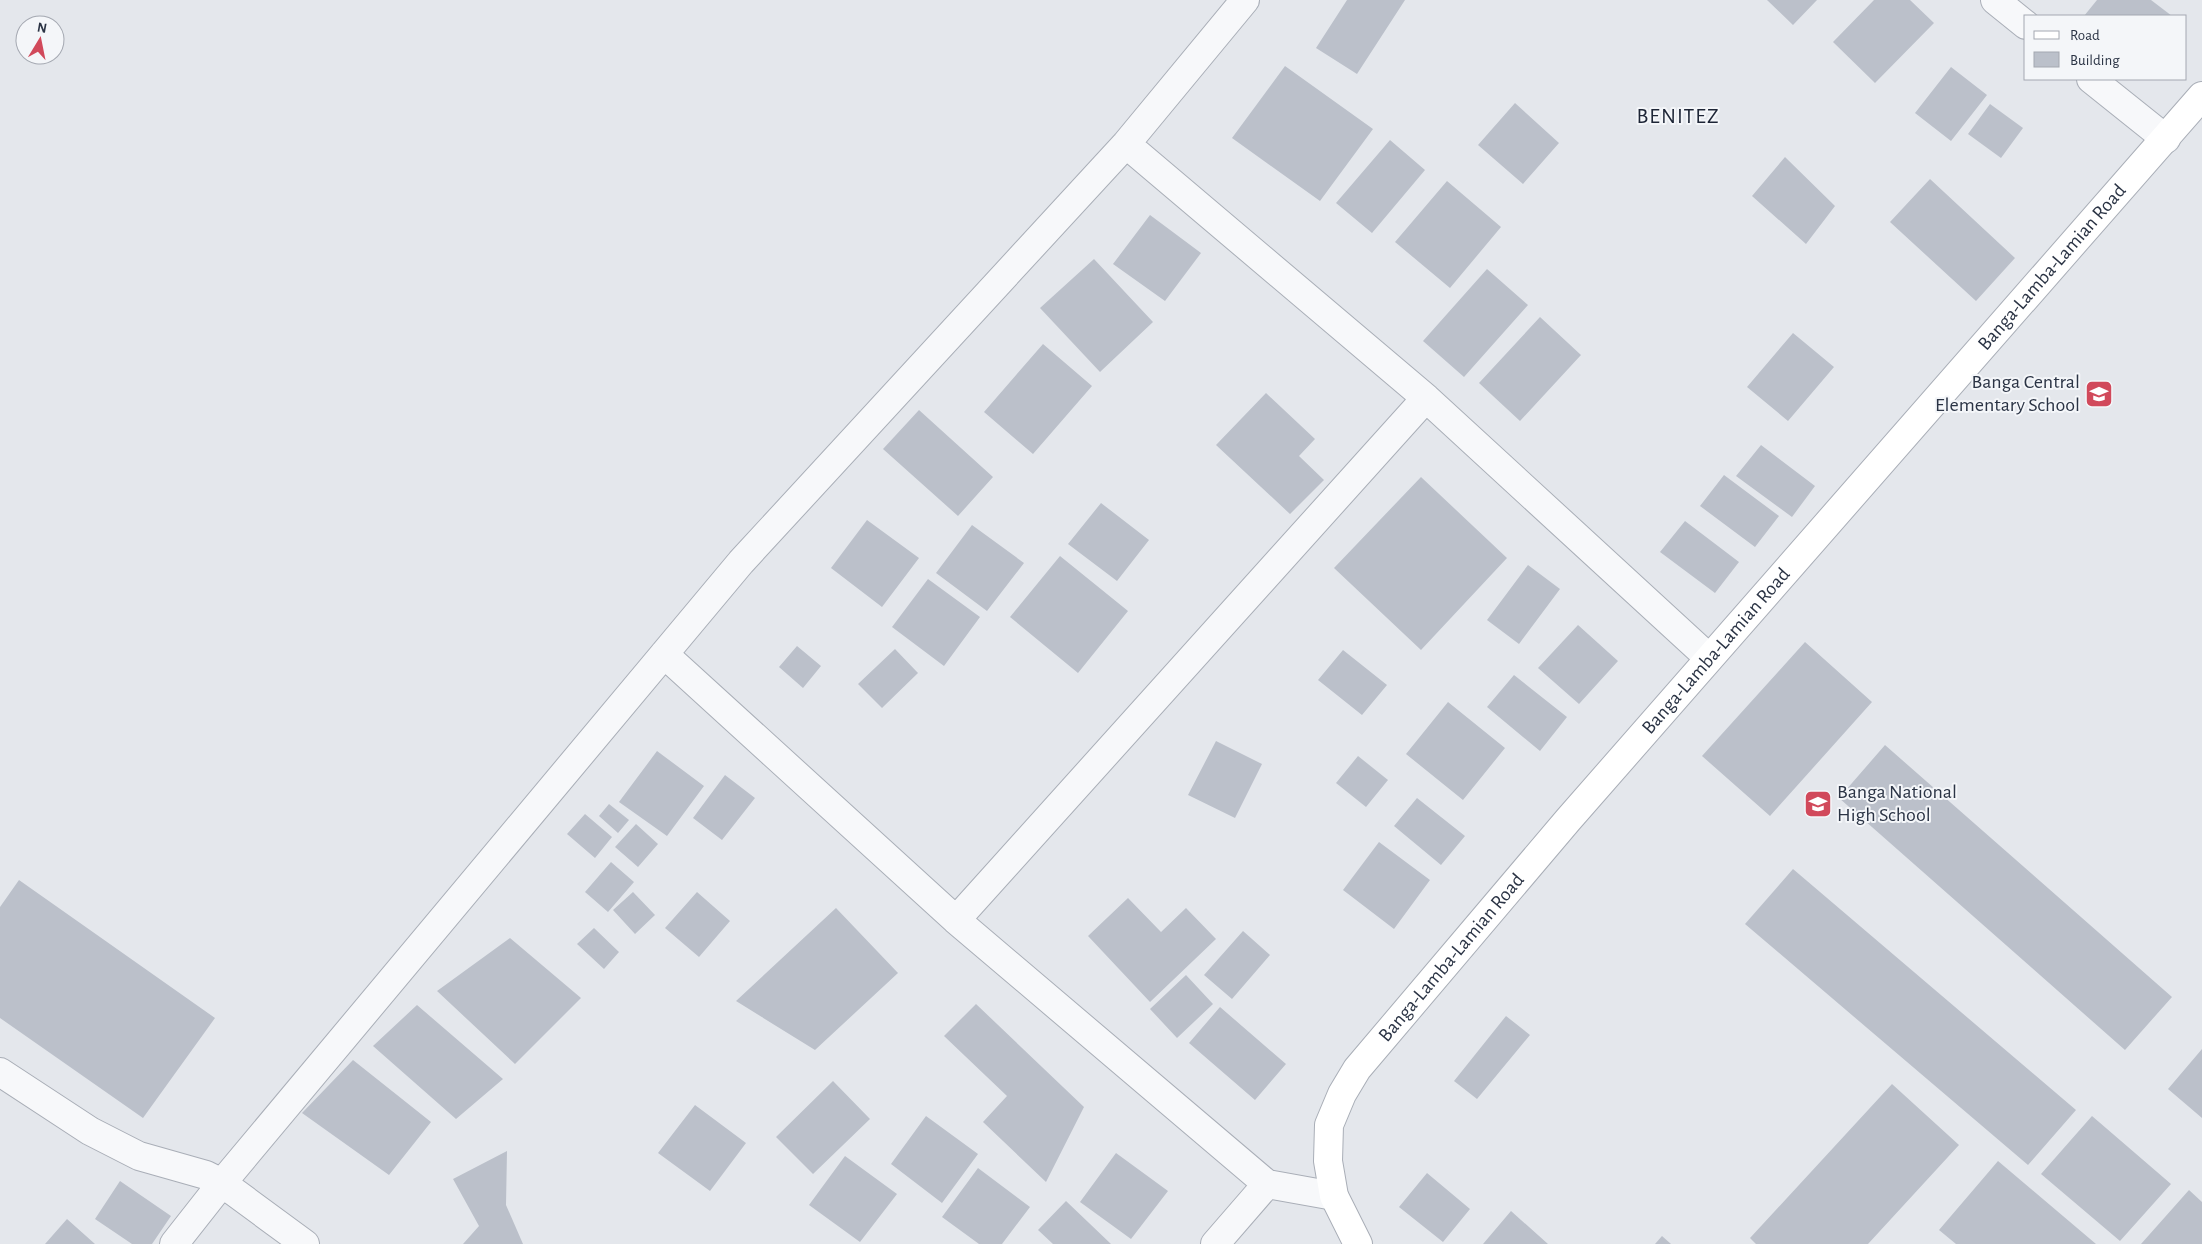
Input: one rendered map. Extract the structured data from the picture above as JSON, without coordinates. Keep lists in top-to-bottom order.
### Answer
{
  "streets": {
    "main road": ["Banga-Lamba-Lamian Road"]
  },
  "districts": ["BENITEZ"],
  "places": {
    "school or university": ["Banga Central Elementary School", "Banga National High School"]
  },
  "legend": ["Road", "Building"],
  "north": "top"
}
